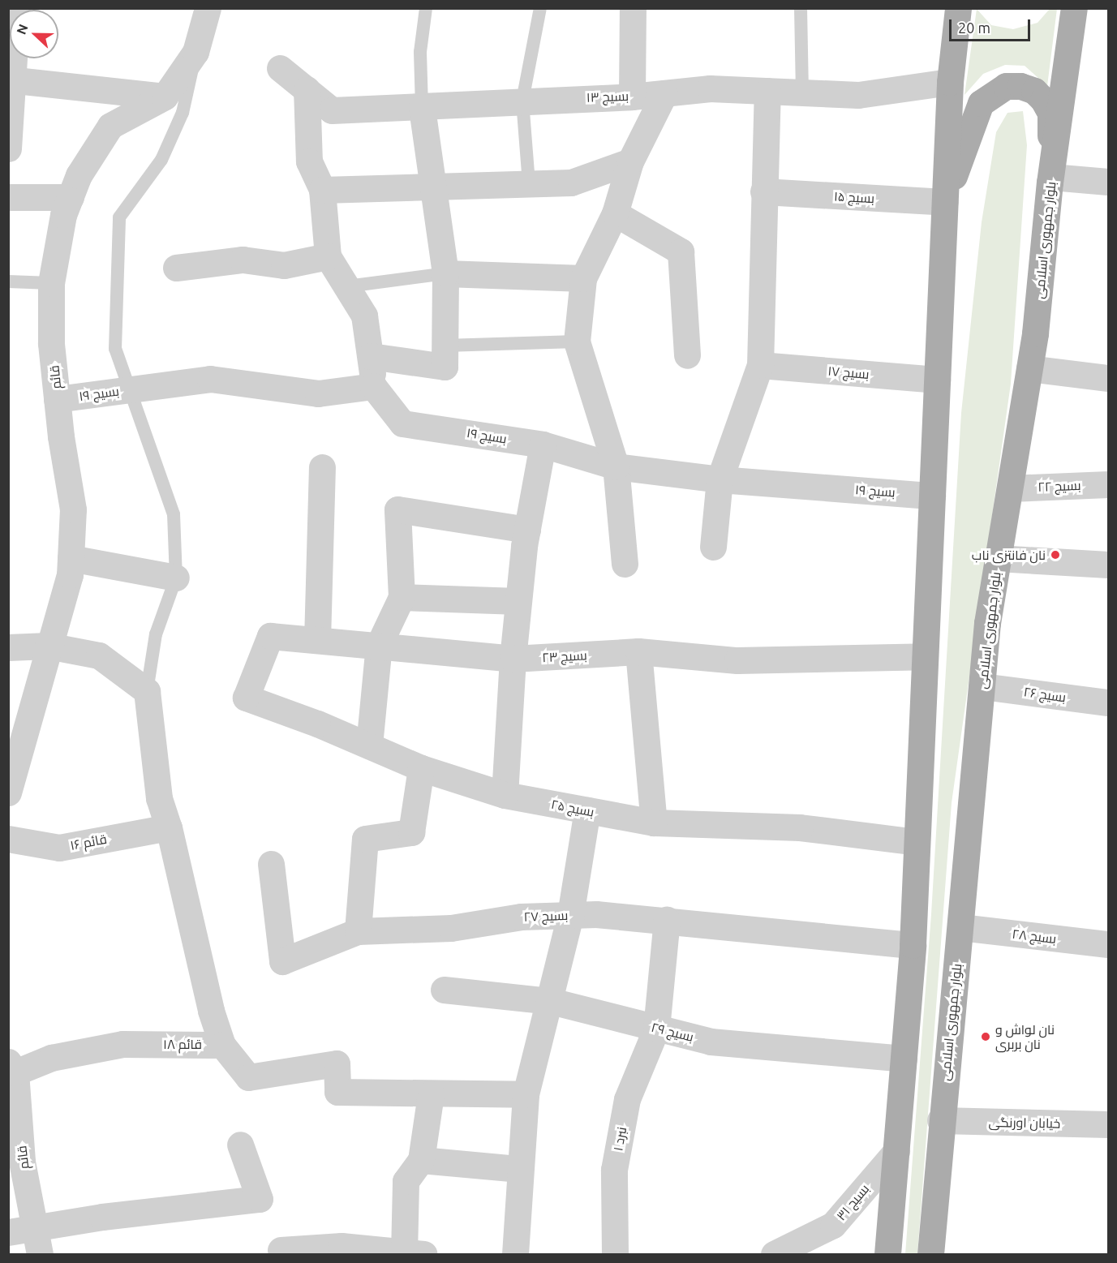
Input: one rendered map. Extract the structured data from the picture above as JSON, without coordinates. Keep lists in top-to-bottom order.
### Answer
{
  "streets": {
    "main road": ["بلوار جمهوری اسلامی"],
    "street": [
      "بسیج ۱۳",
      "بسیج ۱۵",
      "بسیج ۱۷",
      "قائم",
      "بسیج ۱۹",
      "بسیج ۲۲",
      "بسیج ۲۳",
      "بسیج ۲۶",
      "بسیج ۲۵",
      "قائم ۱۶",
      "بسیج ۲۷",
      "بسیج ۲۸",
      "بسیج ۲۹",
      "قائم ۱۸",
      "خیابان اورنگی",
      "نبرد ۱",
      "بسیج ۳۱"
    ]
  },
  "crossings": [
    ["بلوار جمهوری اسلامی", "بسیج ۲۲"],
    ["بلوار جمهوری اسلامی", "بسیج ۲۶"],
    ["بلوار جمهوری اسلامی", "بسیج ۲۸"],
    ["بلوار جمهوری اسلامی", "خیابان اورنگی"],
    ["قائم", "بسیج ۱۹"],
    ["قائم", "قائم ۱۸"],
    ["بسیج ۲۳", "بسیج ۲۵"],
    ["بسیج ۲۷", "نبرد ۱"],
    ["بسیج ۲۹", "نبرد ۱"]
  ],
  "places": ["نان فانتزی ناب", "نان لواش و نان بربری"],
  "scale_bar": "20 m",
  "north": "left"
}
